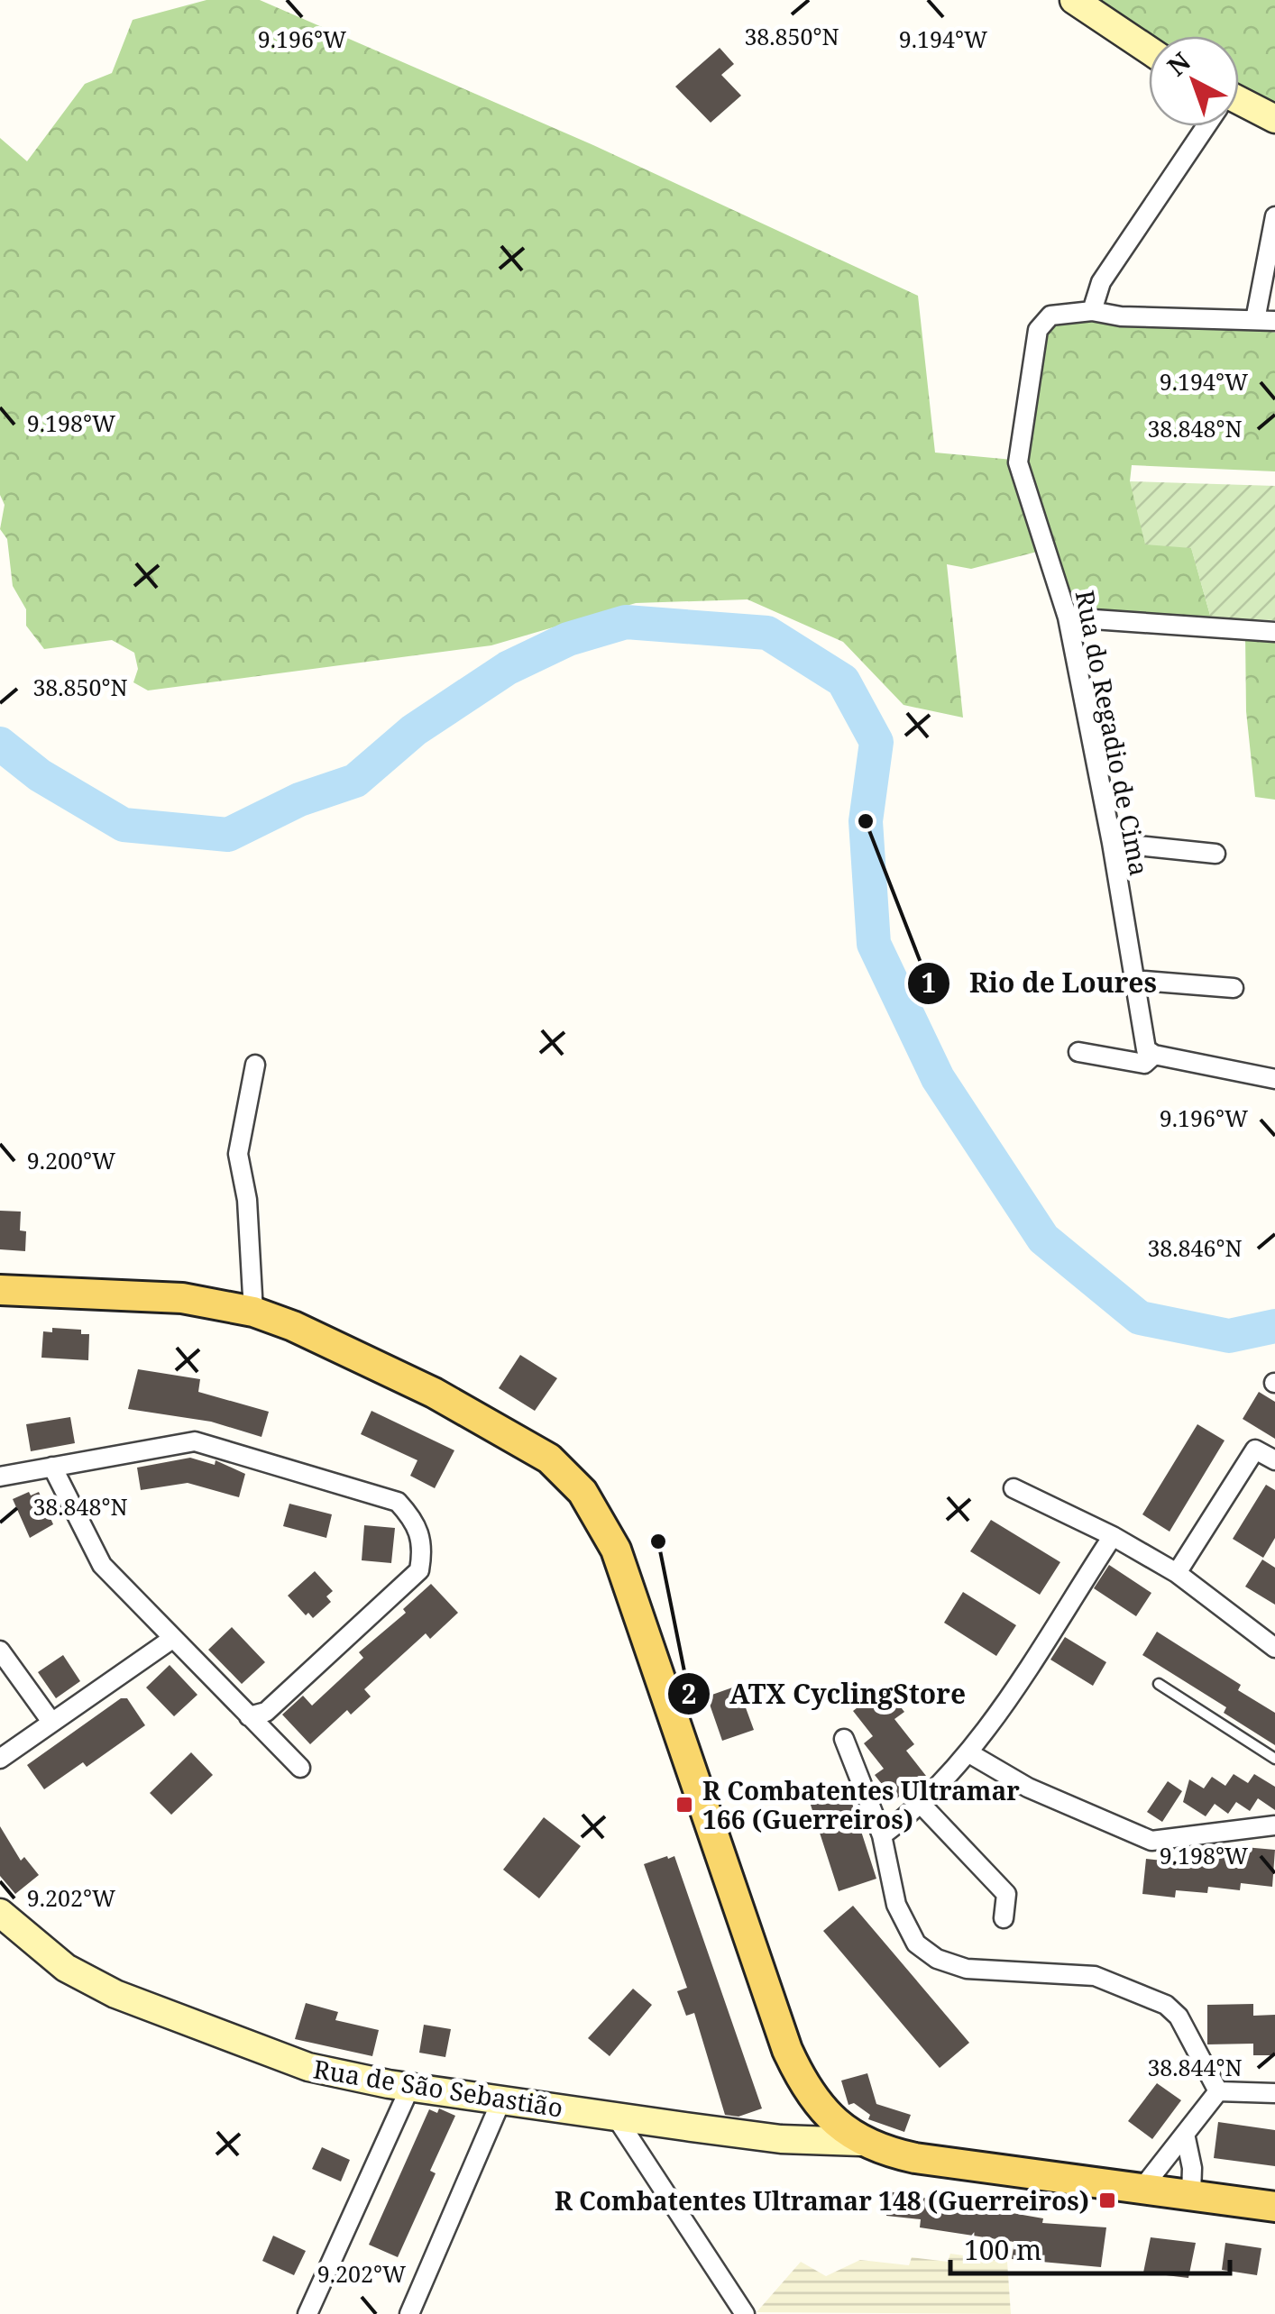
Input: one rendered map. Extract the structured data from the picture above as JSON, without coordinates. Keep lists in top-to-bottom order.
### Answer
{
  "streets": {
    "street": ["Rua do Regadio de Cima", "Rua de São Sebastião"]
  },
  "places": {
    "other": ["Rio de Loures", "ATX CyclingStore"],
    "transit": ["R Combatentes Ultramar 166 (Guerreiros)", "R Combatentes Ultramar 148 (Guerreiros)"]
  },
  "scale_bar": "100 m",
  "north": "top left",
  "coordinates": [
    "38.850°N",
    "9.196°W",
    "9.194°W",
    "9.198°W",
    "38.848°N",
    "9.200°W",
    "38.846°N",
    "9.202°W",
    "38.844°N"
  ]
}
